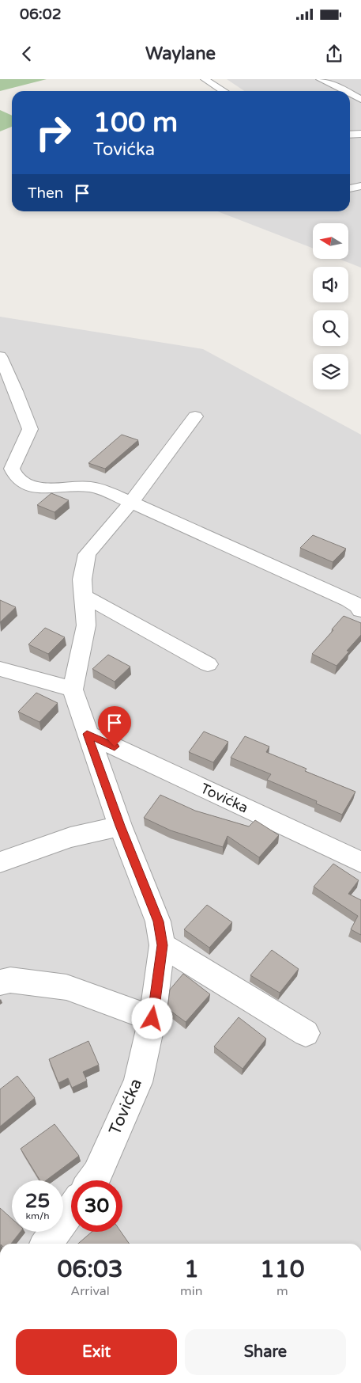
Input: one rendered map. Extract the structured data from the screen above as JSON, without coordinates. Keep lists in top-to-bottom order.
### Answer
{
  "streets": {
    "street": ["Tovićka"]
  },
  "north": "left",
  "page": {
    "status": "06:02",
    "header": "Waylane",
    "turn": ["100 m", "Tovićka"],
    "then": "Then",
    "speed": "25 km/h",
    "limit": "30",
    "eta": [
      "06:03",
      "Arrival",
      "1",
      "min",
      "110",
      "m"
    ],
    "buttons": ["Exit", "Share"]
  }
}
